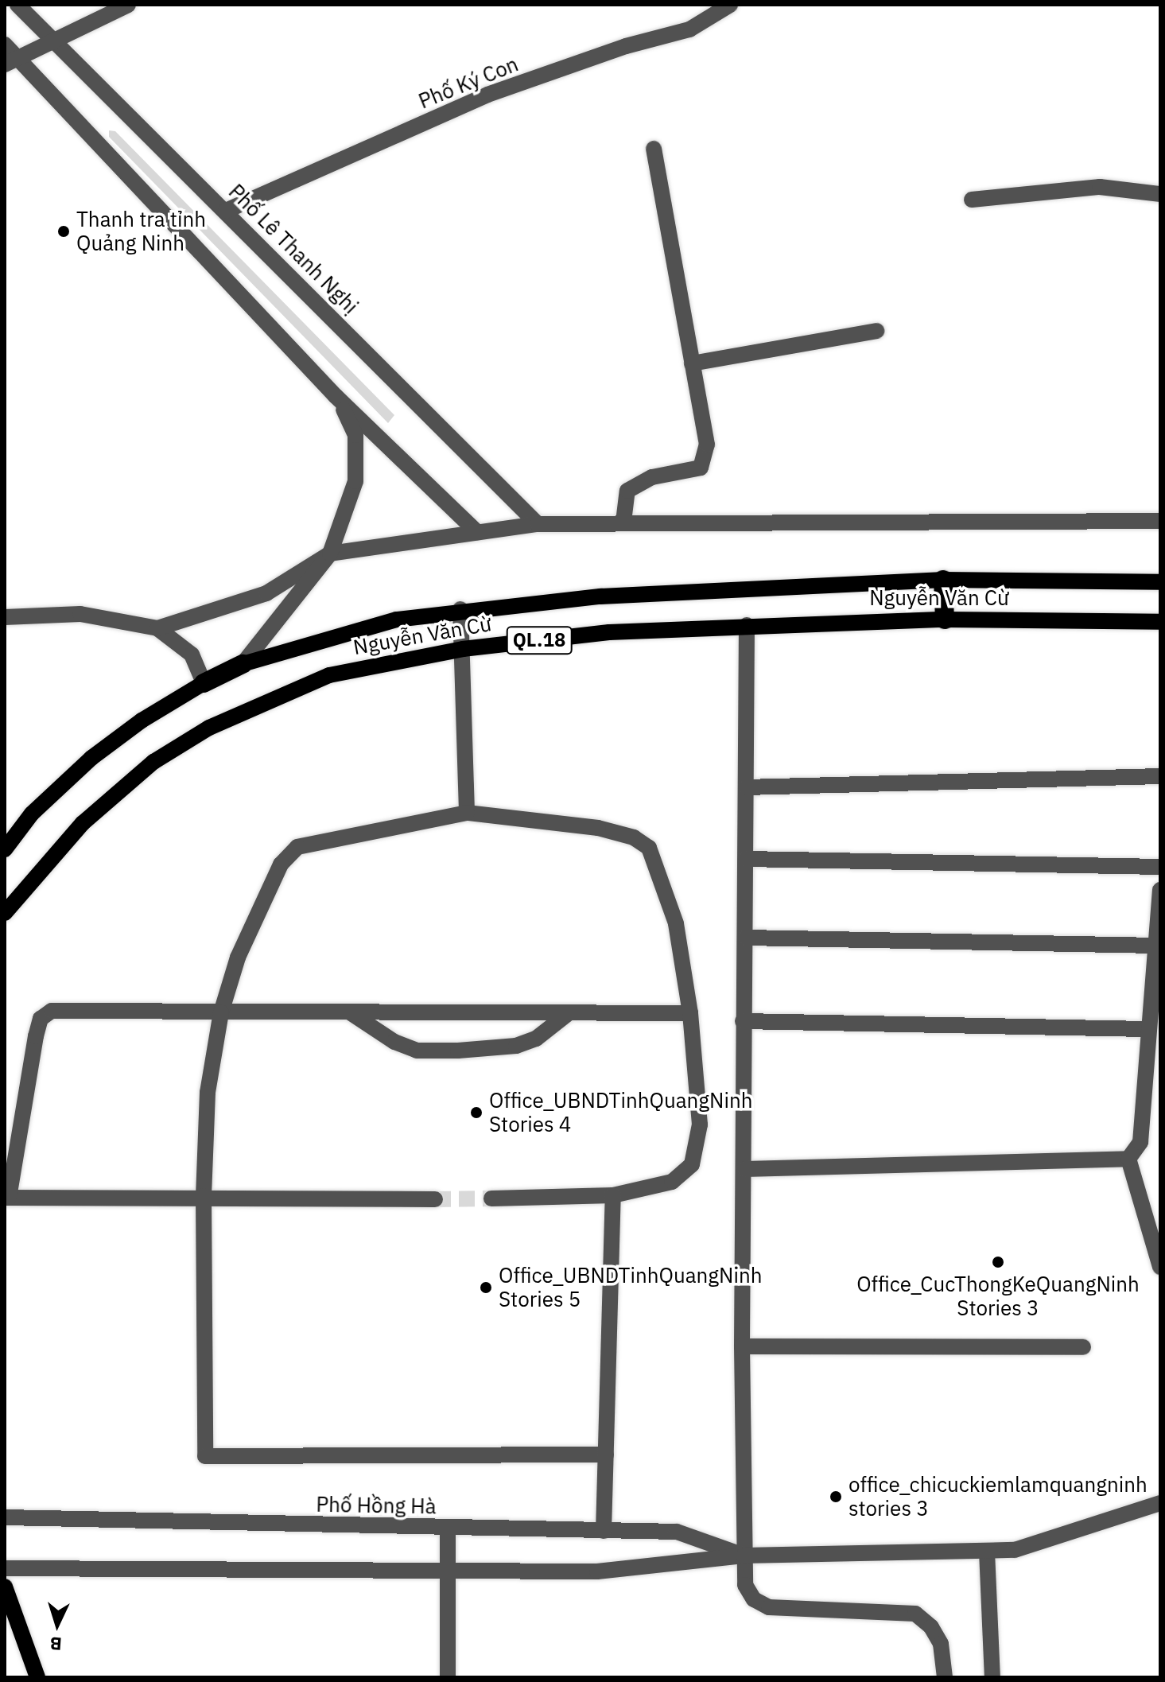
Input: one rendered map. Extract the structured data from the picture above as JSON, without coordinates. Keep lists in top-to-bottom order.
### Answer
{
  "streets": {
    "highway": ["Nguyễn Văn Cừ", "QL.18"],
    "street": ["Phố Ký Con", "Phố Lê Thanh Nghị", "Phố Hồng Hà"]
  },
  "crossings": [
    ["Phố Ký Con", "Phố Lê Thanh Nghị"]
  ],
  "places": [
    "Thanh tra tỉnh Quảng Ninh",
    "Office_UBNDTinhQuangNinh Stories 4",
    "Office_CucThongKeQuangNinh Stories 3",
    "Office_UBNDTinhQuangNinh Stories 5",
    "office_chicuckiemlamquangninh stories 3"
  ],
  "north": "bottom"
}
